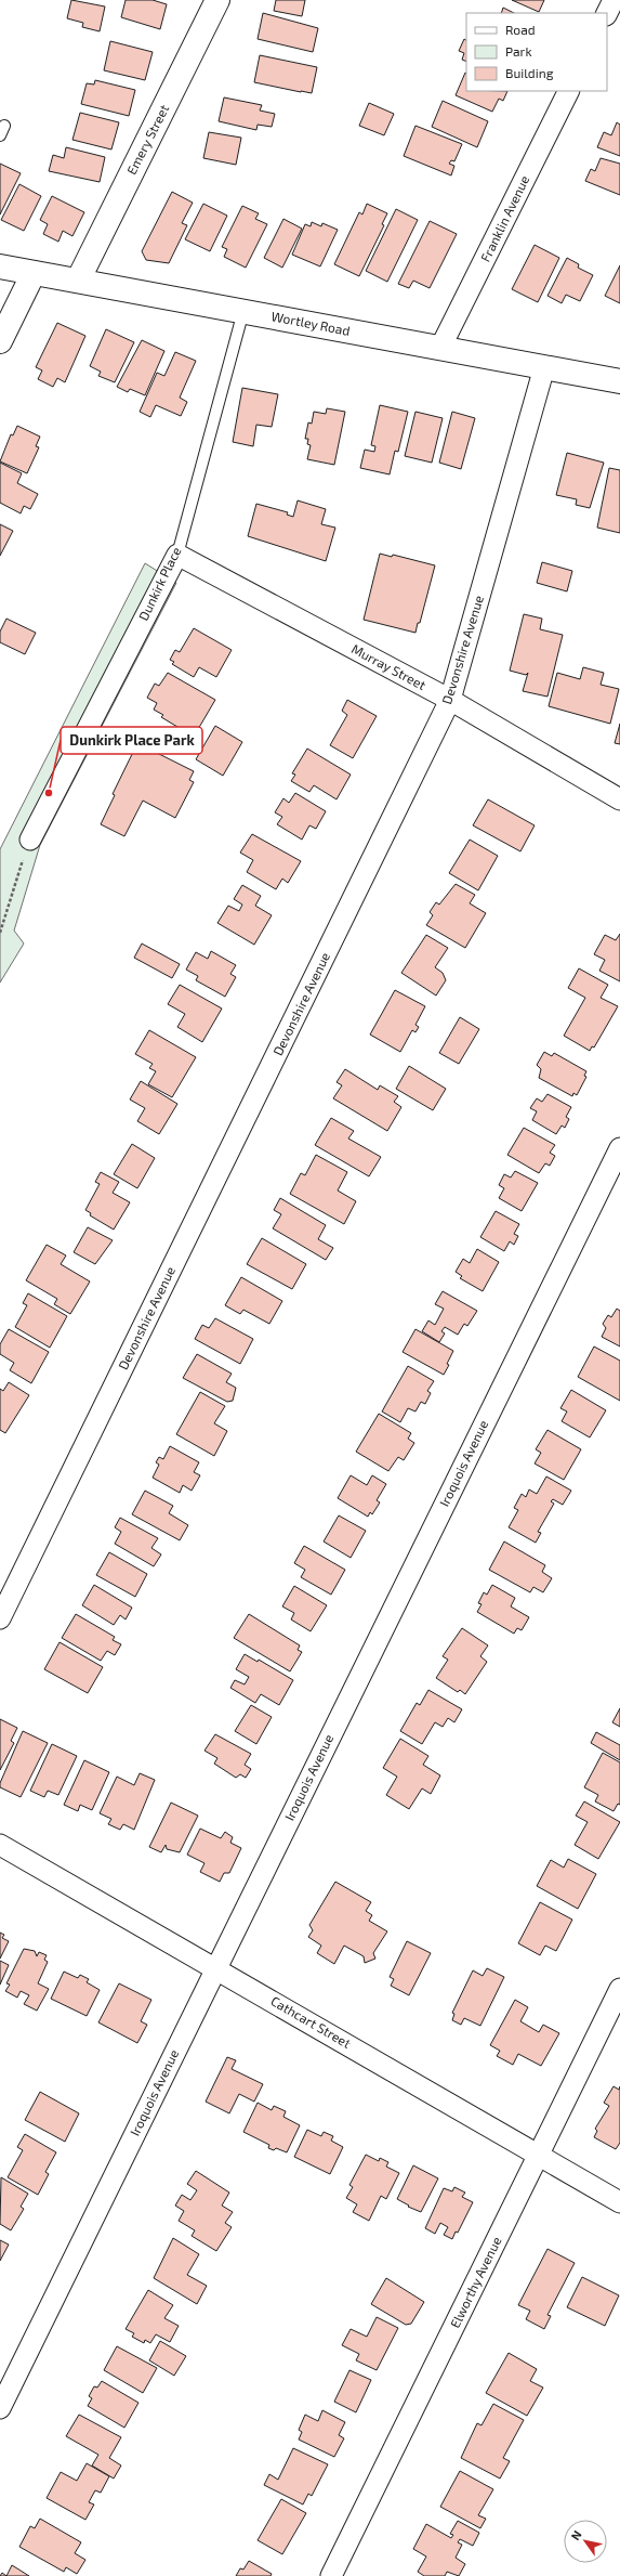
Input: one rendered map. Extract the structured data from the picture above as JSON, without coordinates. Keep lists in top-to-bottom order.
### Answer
{
  "streets": {
    "street": [
      "Emery Street",
      "Franklin Avenue",
      "Wortley Road",
      "Dunkirk Place",
      "Devonshire Avenue",
      "Murray Street",
      "Iroquois Avenue",
      "Cathcart Street",
      "Elworthy Avenue"
    ]
  },
  "crossings": [
    ["Emery Street", "Wortley Road"],
    ["Franklin Avenue", "Wortley Road"],
    ["Wortley Road", "Dunkirk Place"],
    ["Wortley Road", "Devonshire Avenue"],
    ["Dunkirk Place", "Murray Street"],
    ["Devonshire Avenue", "Murray Street"],
    ["Iroquois Avenue", "Cathcart Street"],
    ["Cathcart Street", "Elworthy Avenue"]
  ],
  "places": ["Dunkirk Place Park"],
  "legend": ["Road", "Park", "Building"],
  "north": "top left"
}
